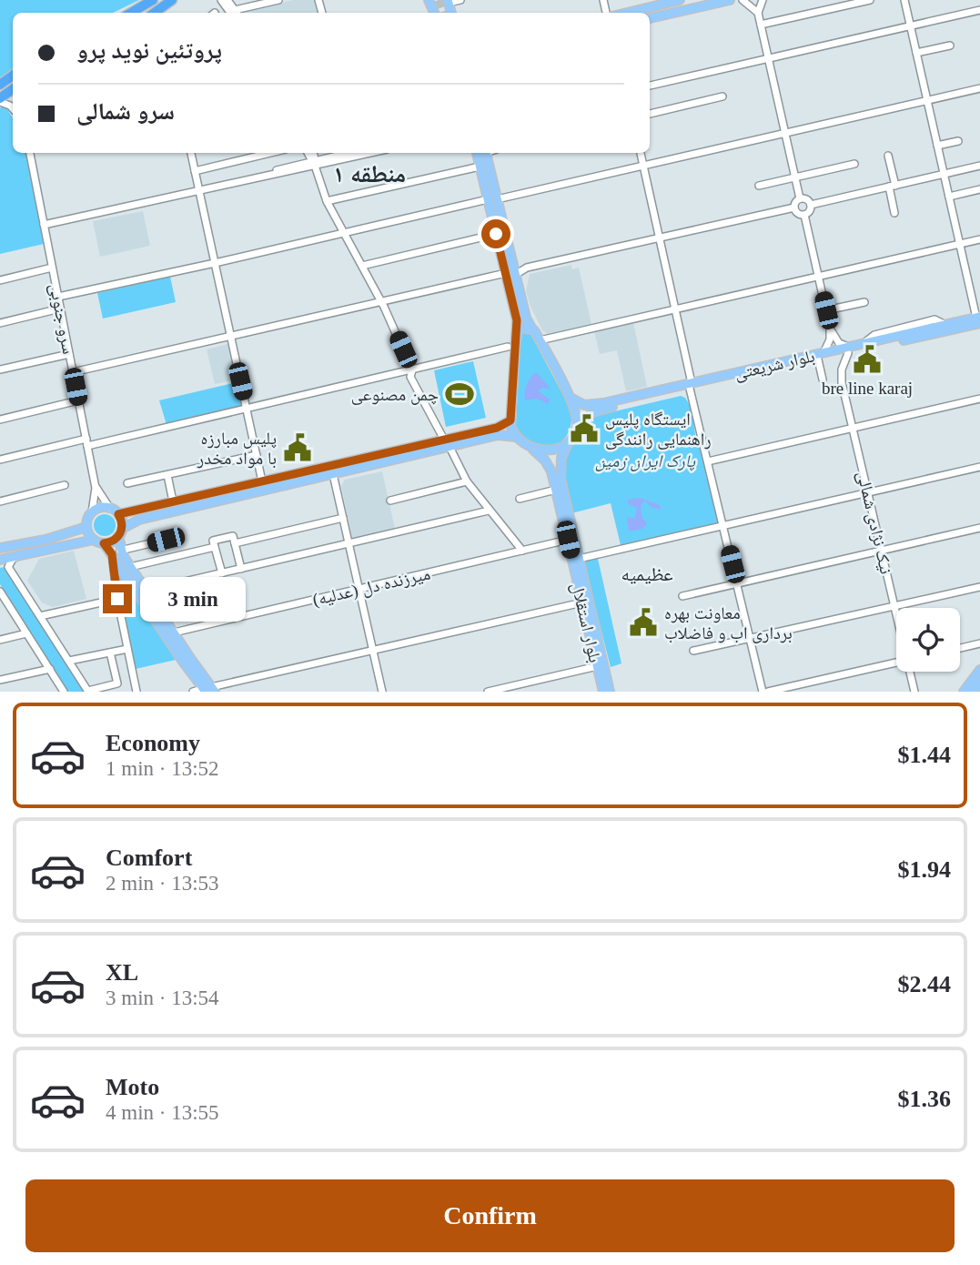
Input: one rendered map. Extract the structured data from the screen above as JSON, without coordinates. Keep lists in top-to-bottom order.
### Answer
{
  "streets": {
    "main road": ["بلوار شریعتی", "بلوار استقلال"],
    "street": ["سرو جنوبی", "نیک نژادی شمالی", "میرزنده دل (عدلیه)"]
  },
  "crossings": [
    ["بلوار شریعتی", "نیک نژادی شمالی"],
    ["میرزنده دل (عدلیه)", "بلوار استقلال"]
  ],
  "districts": ["منطقه ۱", "عظیمیه"],
  "parks": ["پارک ایران زمین"],
  "places": {
    "public building": [
      "bre line karaj",
      "ایستگاه پلیس راهنمایی رانندگی",
      "پلیس مبارزه با مواد مخدر",
      "معاونت بهره برداری اب و فاضلاب"
    ],
    "sports": ["چمن مصنوعی"]
  },
  "page": {
    "banner": ["پروتئین نوید پرو", "سرو شمالی"],
    "bubble": "3 min",
    "list": [
      {
        "name": "Economy",
        "note": "1 min · 13:52",
        "value": "$1.44"
      },
      {
        "name": "Comfort",
        "note": "2 min · 13:53",
        "value": "$1.94"
      },
      {
        "name": "XL",
        "note": "3 min · 13:54",
        "value": "$2.44"
      },
      {
        "name": "Moto",
        "note": "4 min · 13:55",
        "value": "$1.36"
      }
    ],
    "buttons": "Confirm"
  }
}
